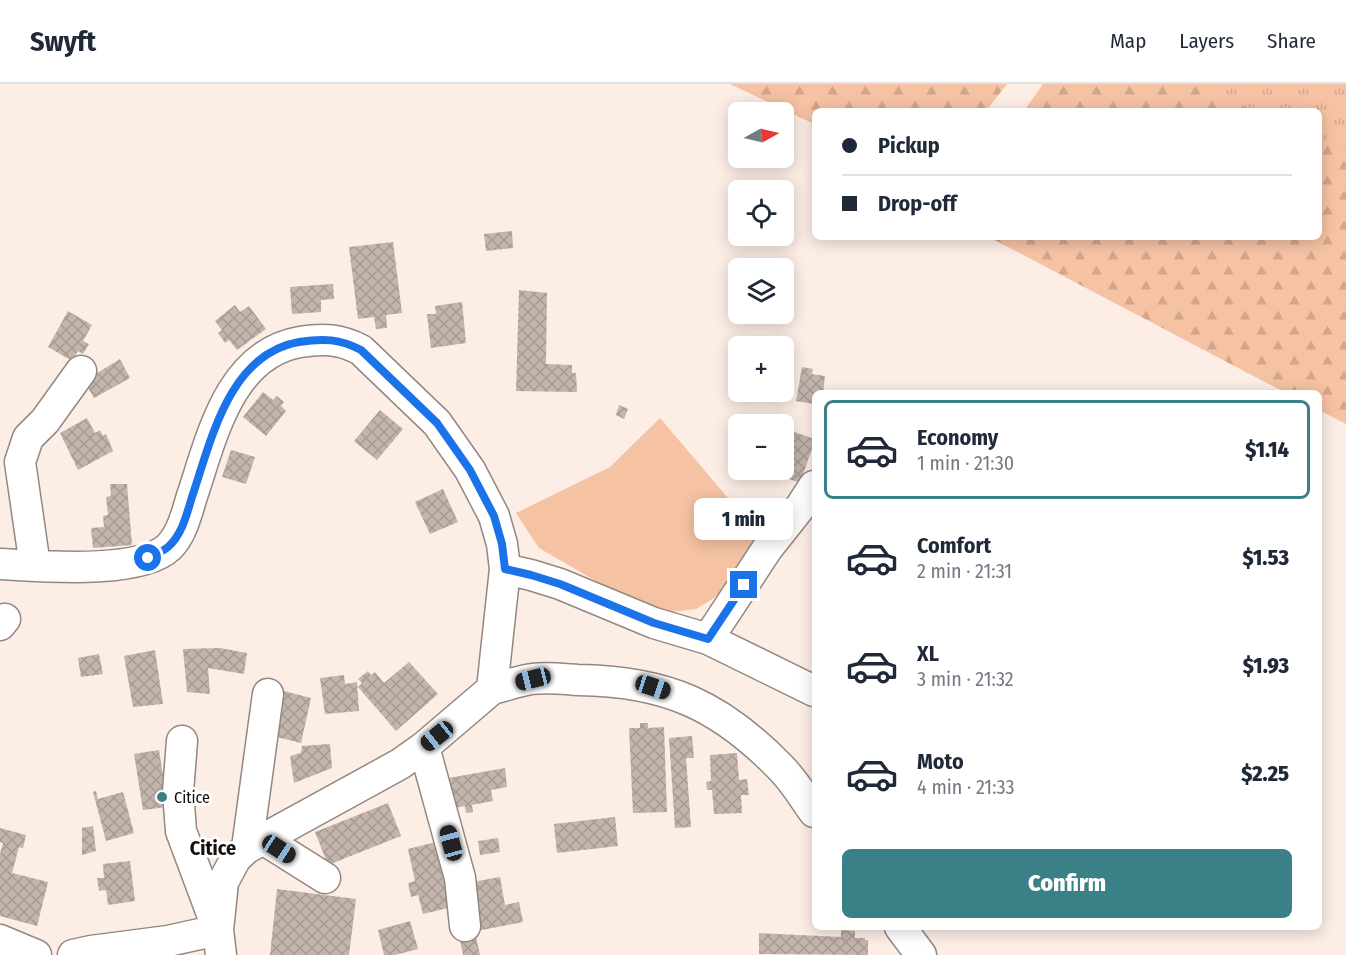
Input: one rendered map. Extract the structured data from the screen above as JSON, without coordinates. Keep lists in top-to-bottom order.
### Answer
{
  "districts": ["Citice"],
  "places": ["Citice"],
  "north": "right",
  "page": {
    "header": "Swyft",
    "nav": ["Map", "Layers", "Share"],
    "map_buttons": ["+", "−"],
    "banner": ["Pickup", "Drop-off"],
    "list": [
      {
        "name": "Economy",
        "note": "1 min · 21:30",
        "value": "$1.14"
      },
      {
        "name": "Comfort",
        "note": "2 min · 21:31",
        "value": "$1.53"
      },
      {
        "name": "XL",
        "note": "3 min · 21:32",
        "value": "$1.93"
      },
      {
        "name": "Moto",
        "note": "4 min · 21:33",
        "value": "$2.25"
      }
    ],
    "bubble": "1 min",
    "buttons": "Confirm"
  }
}
